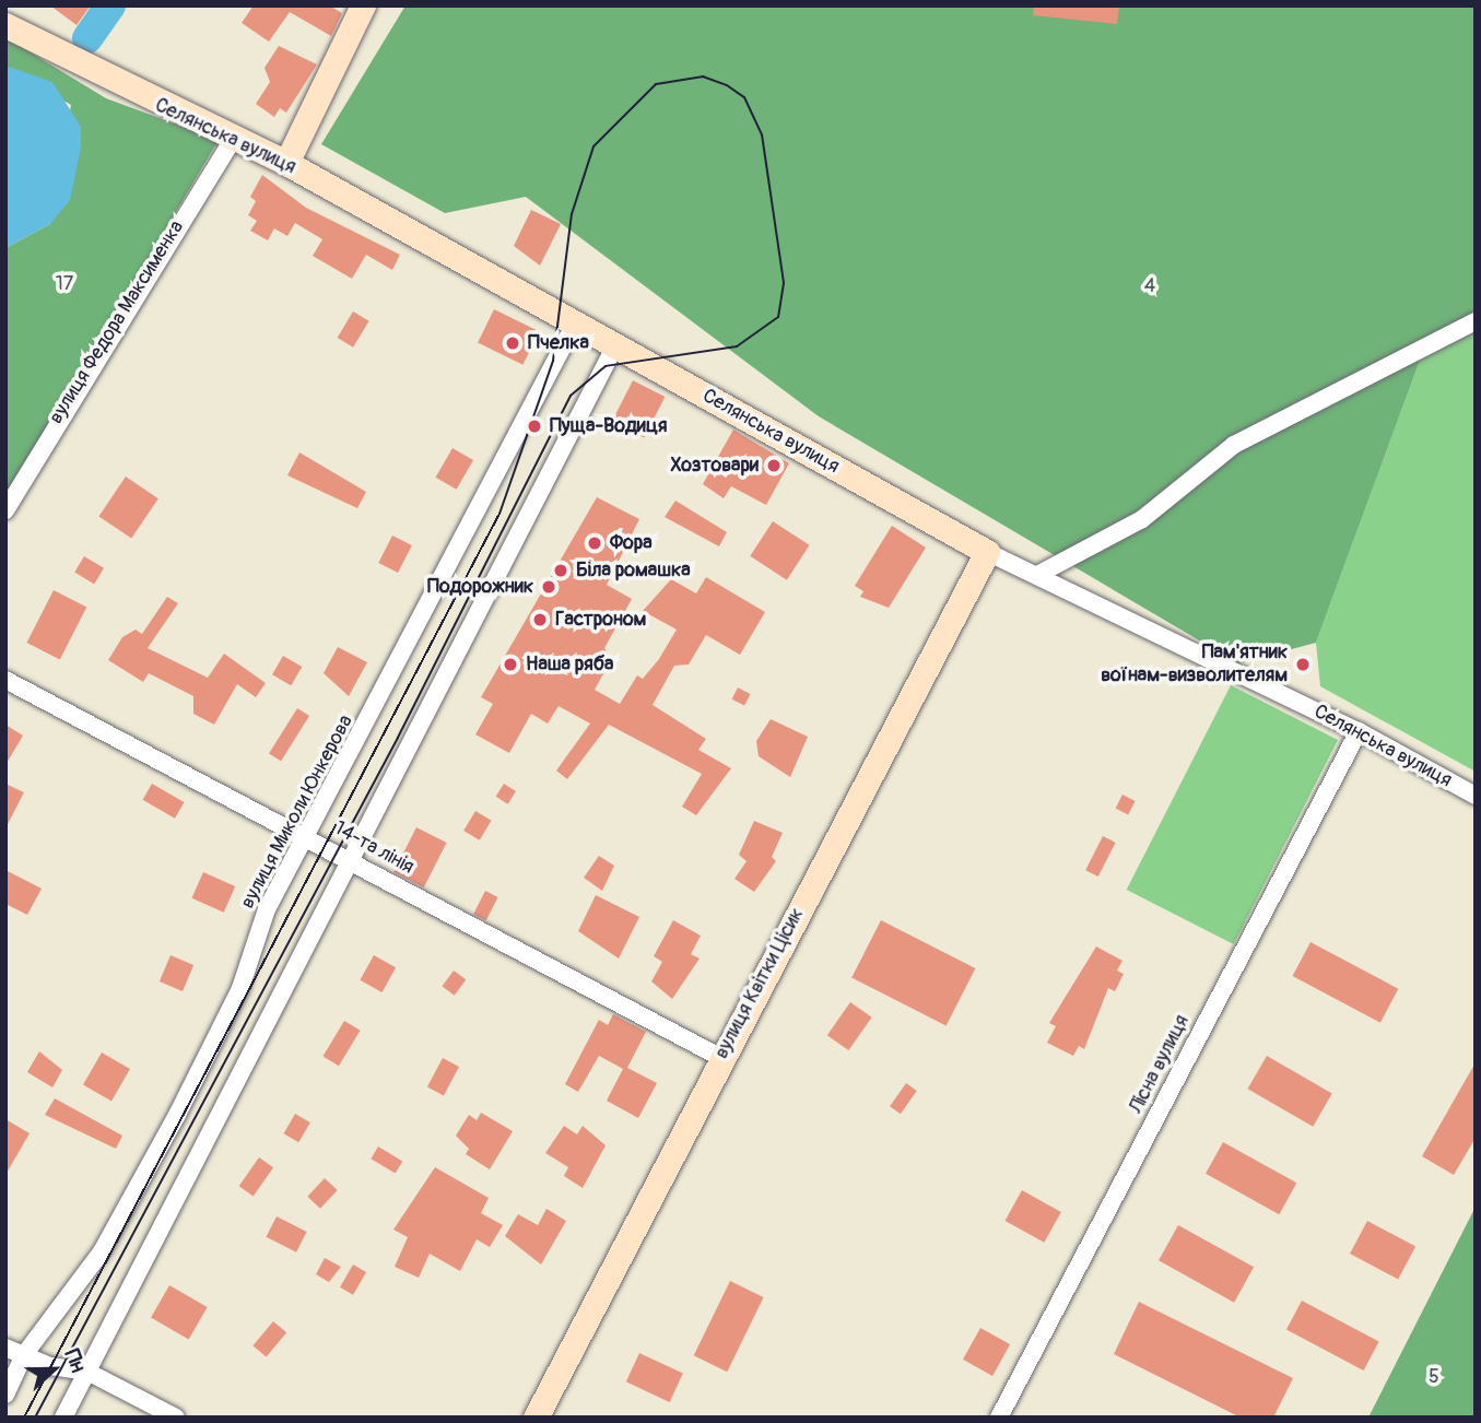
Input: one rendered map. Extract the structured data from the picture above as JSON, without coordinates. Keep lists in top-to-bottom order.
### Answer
{
  "streets": {
    "street": [
      "Селянська вулиця",
      "вулиця Федора Максименка",
      "вулиця Миколи Юнкерова",
      "14-та лінія",
      "вулиця Квітки Цісик",
      "Лісна вулиця"
    ]
  },
  "crossings": [
    ["Селянська вулиця", "вулиця Федора Максименка"],
    ["Селянська вулиця", "вулиця Миколи Юнкерова"],
    ["Селянська вулиця", "вулиця Квітки Цісик"],
    ["Селянська вулиця", "Лісна вулиця"],
    ["вулиця Миколи Юнкерова", "14-та лінія"],
    ["14-та лінія", "вулиця Квітки Цісик"]
  ],
  "parks": ["17", "4", "5"],
  "places": [
    "Пчелка",
    "Пуща-Водиця",
    "Хозтовари",
    "Фора",
    "Біла ромашка",
    "Подорожник",
    "Гастроном",
    "Наша ряба",
    "Пам'ятник воїнам-визволителям"
  ],
  "north": "right"
}
